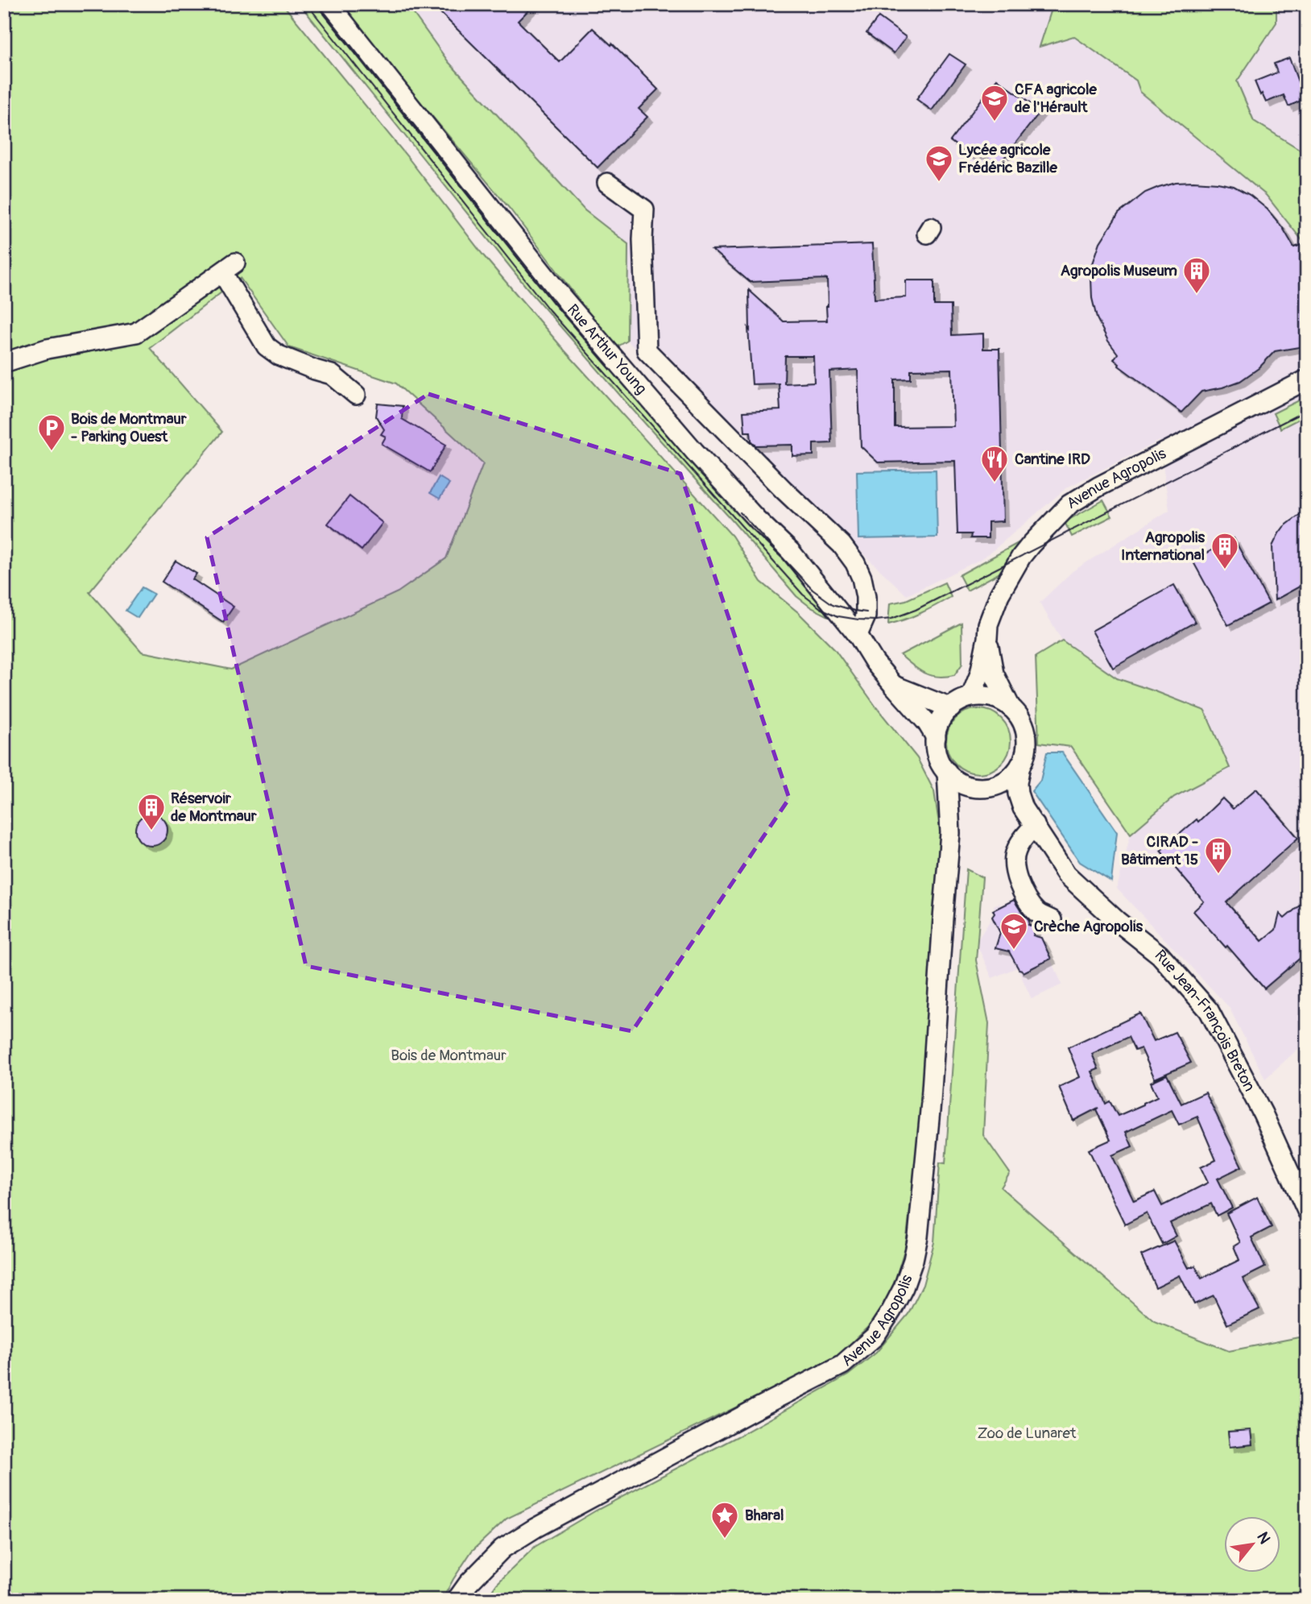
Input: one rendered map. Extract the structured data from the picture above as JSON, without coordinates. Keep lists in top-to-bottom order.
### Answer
{
  "streets": {
    "street": ["Rue Arthur Young", "Avenue Agropolis", "Rue Jean-François Breton"]
  },
  "crossings": [
    ["Rue Arthur Young", "Avenue Agropolis"],
    ["Rue Arthur Young", "Rue Jean-François Breton"],
    ["Avenue Agropolis", "Rue Jean-François Breton"]
  ],
  "parks": ["Bois de Montmaur", "Zoo de Lunaret"],
  "places": {
    "school or university": ["CFA agricole de l'Hérault", "Lycée agricole Frédéric Bazille", "Crèche Agropolis"],
    "building": [
      "Agropolis Museum",
      "Agropolis International",
      "Réservoir de Montmaur",
      "CIRAD - Bâtiment 15"
    ],
    "parking": ["Bois de Montmaur - Parking Ouest"],
    "restaurant": ["Cantine IRD"],
    "place": ["Bharal"]
  },
  "north": "top right"
}
